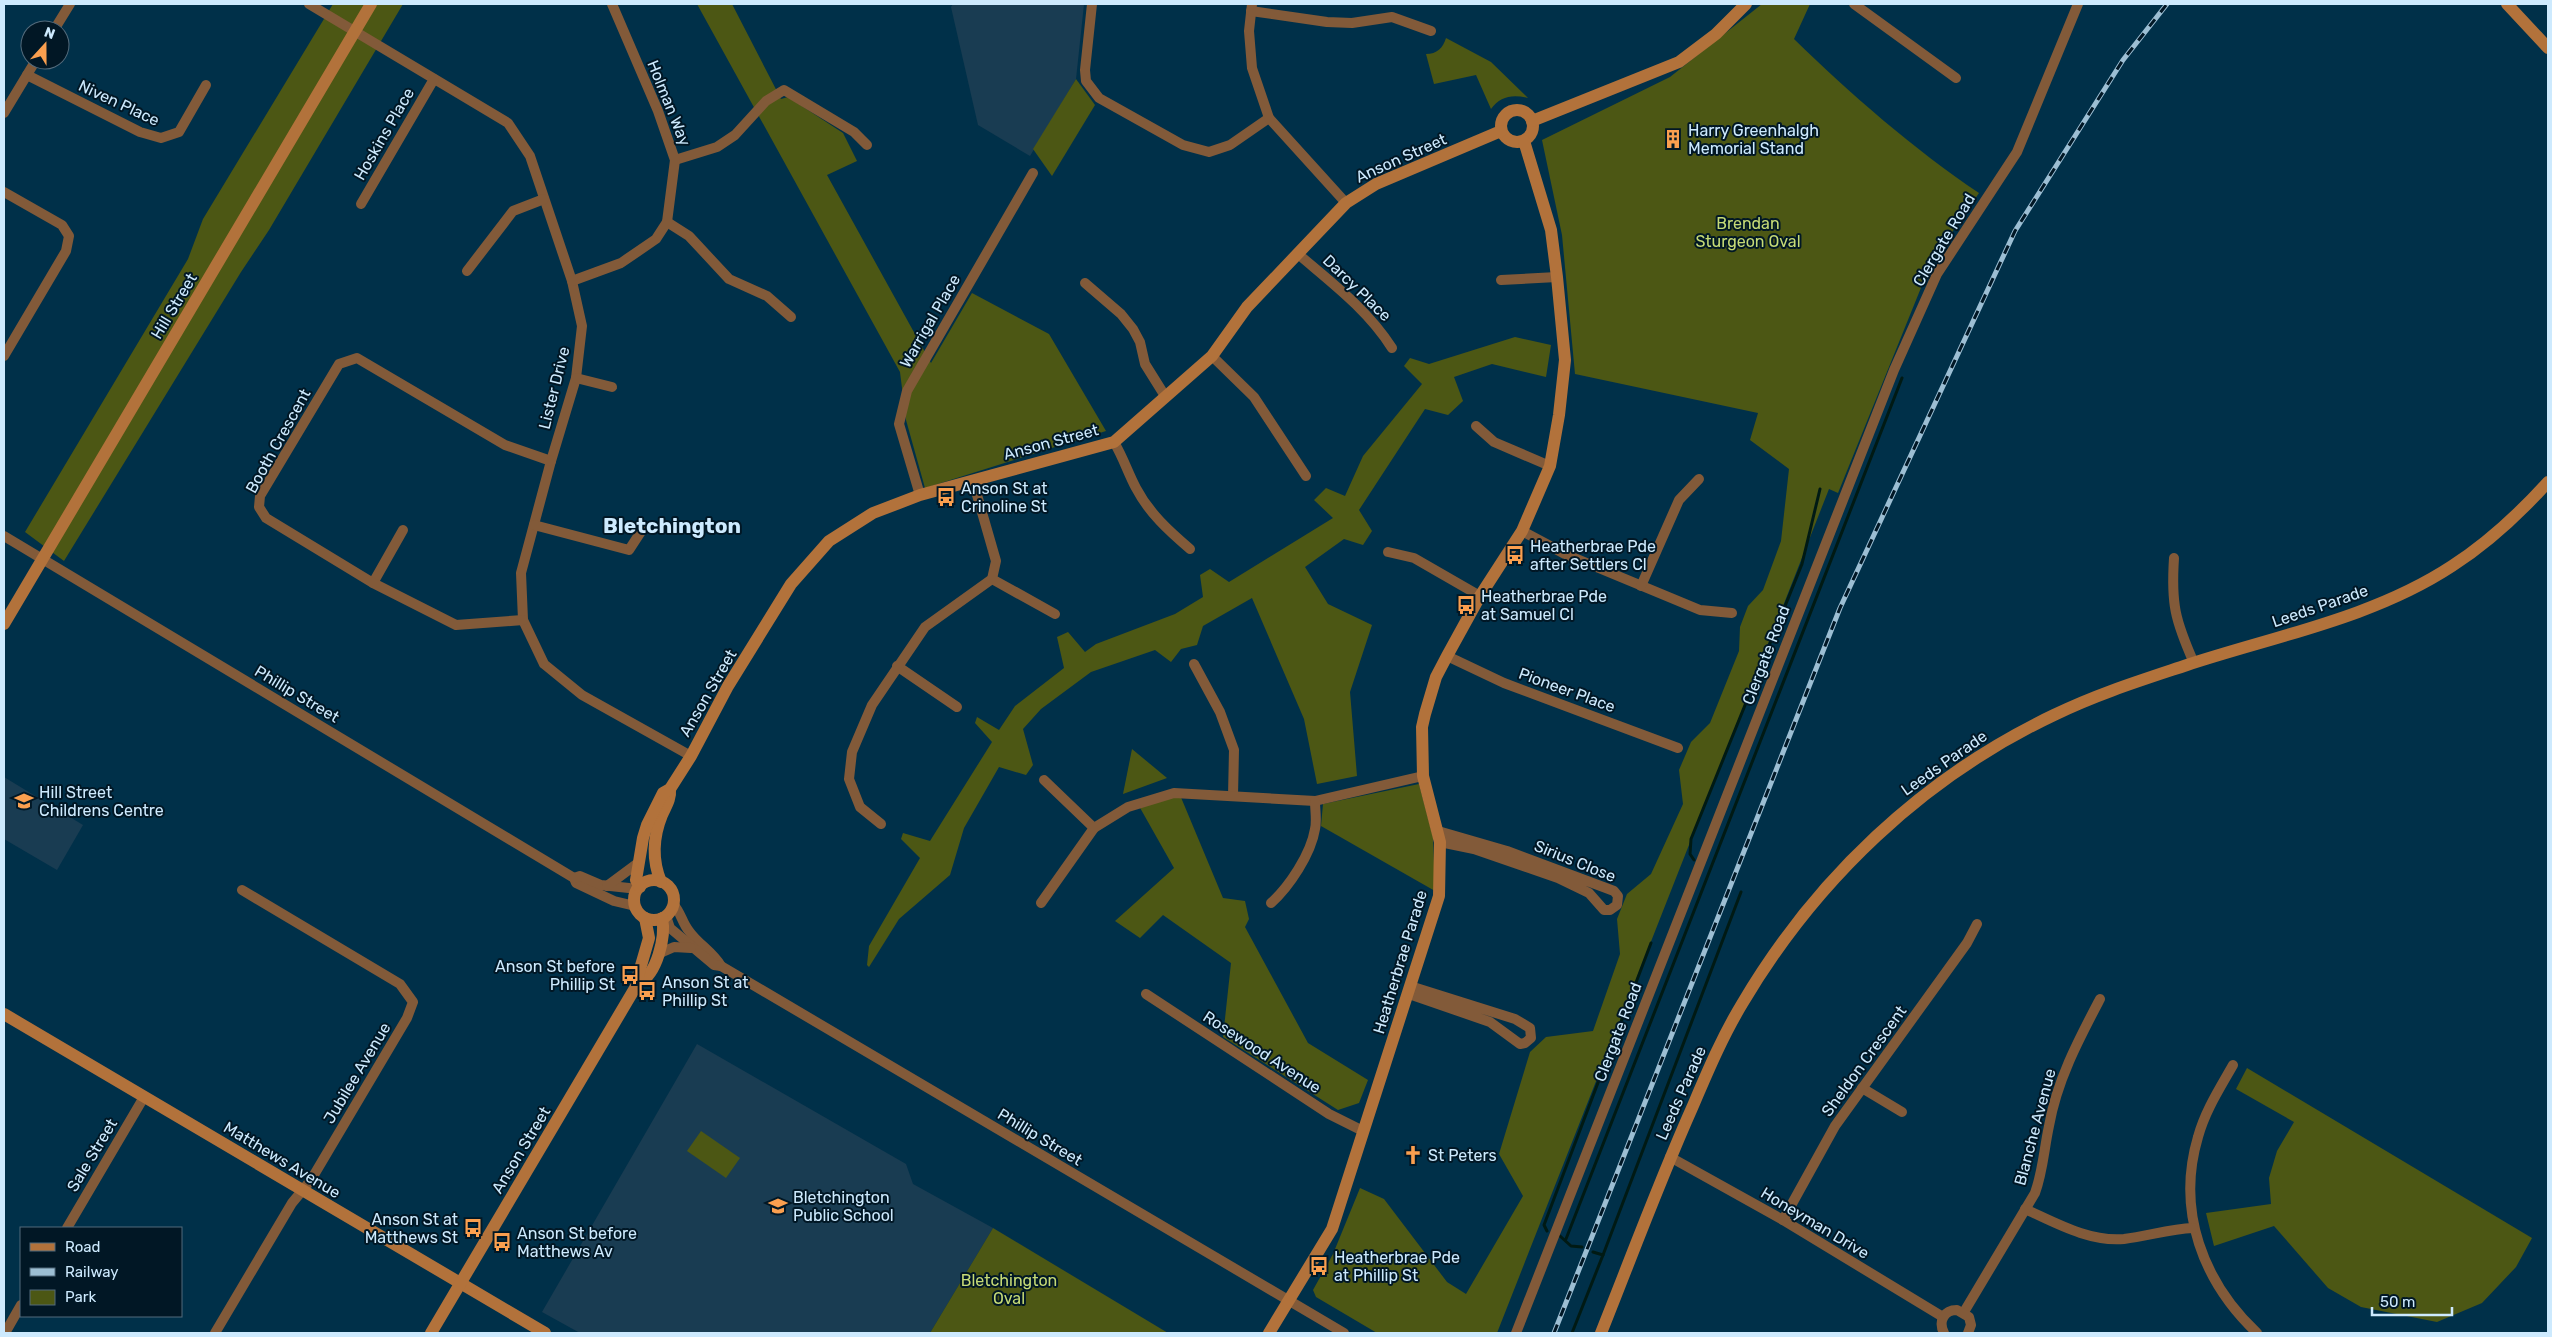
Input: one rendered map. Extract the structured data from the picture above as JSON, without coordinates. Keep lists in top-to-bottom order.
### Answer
{
  "streets": {
    "street": [
      "Niven Place",
      "Holman Way",
      "Hoskins Place",
      "Anson Street",
      "Clergate Road",
      "Darcy Place",
      "Hill Street",
      "Warrigal Place",
      "Lister Drive",
      "Booth Crescent",
      "Leeds Parade",
      "Pioneer Place",
      "Phillip Street",
      "Sirius Close",
      "Heatherbrae Parade",
      "Rosewood Avenue",
      "Sheldon Crescent",
      "Jubilee Avenue",
      "Blanche Avenue",
      "Sale Street",
      "Matthews Avenue",
      "Honeyman Drive"
    ]
  },
  "crossings": [
    ["Holman Way", "Lister Drive"],
    ["Hoskins Place", "Lister Drive"],
    ["Anson Street", "Darcy Place"],
    ["Anson Street", "Warrigal Place"],
    ["Anson Street", "Lister Drive"],
    ["Anson Street", "Phillip Street"],
    ["Anson Street", "Heatherbrae Parade"],
    ["Anson Street", "Matthews Avenue"],
    ["Hill Street", "Lister Drive"],
    ["Hill Street", "Phillip Street"],
    ["Lister Drive", "Booth Crescent"],
    ["Leeds Parade", "Honeyman Drive"],
    ["Pioneer Place", "Heatherbrae Parade"],
    ["Phillip Street", "Heatherbrae Parade"],
    ["Sirius Close", "Heatherbrae Parade"],
    ["Heatherbrae Parade", "Rosewood Avenue"],
    ["Sheldon Crescent", "Honeyman Drive"],
    ["Jubilee Avenue", "Matthews Avenue"],
    ["Sale Street", "Matthews Avenue"]
  ],
  "districts": ["Bletchington"],
  "parks": ["Brendan Sturgeon Oval", "Bletchington Oval"],
  "places": {
    "building": ["Harry Greenhalgh Memorial Stand"],
    "bus stop": [
      "Anson St at Crinoline St",
      "Heatherbrae Pde after Settlers Cl",
      "Heatherbrae Pde at Samuel Cl",
      "Anson St before Phillip St",
      "Anson St at Phillip St",
      "Anson St at Matthews St",
      "Anson St before Matthews Av",
      "Heatherbrae Pde at Phillip St"
    ],
    "school or university": ["Hill Street Childrens Centre", "Bletchington Public School"],
    "church": ["St Peters"]
  },
  "legend": ["Road", "Railway", "Park"],
  "scale_bar": "50 m",
  "north": "top"
}
